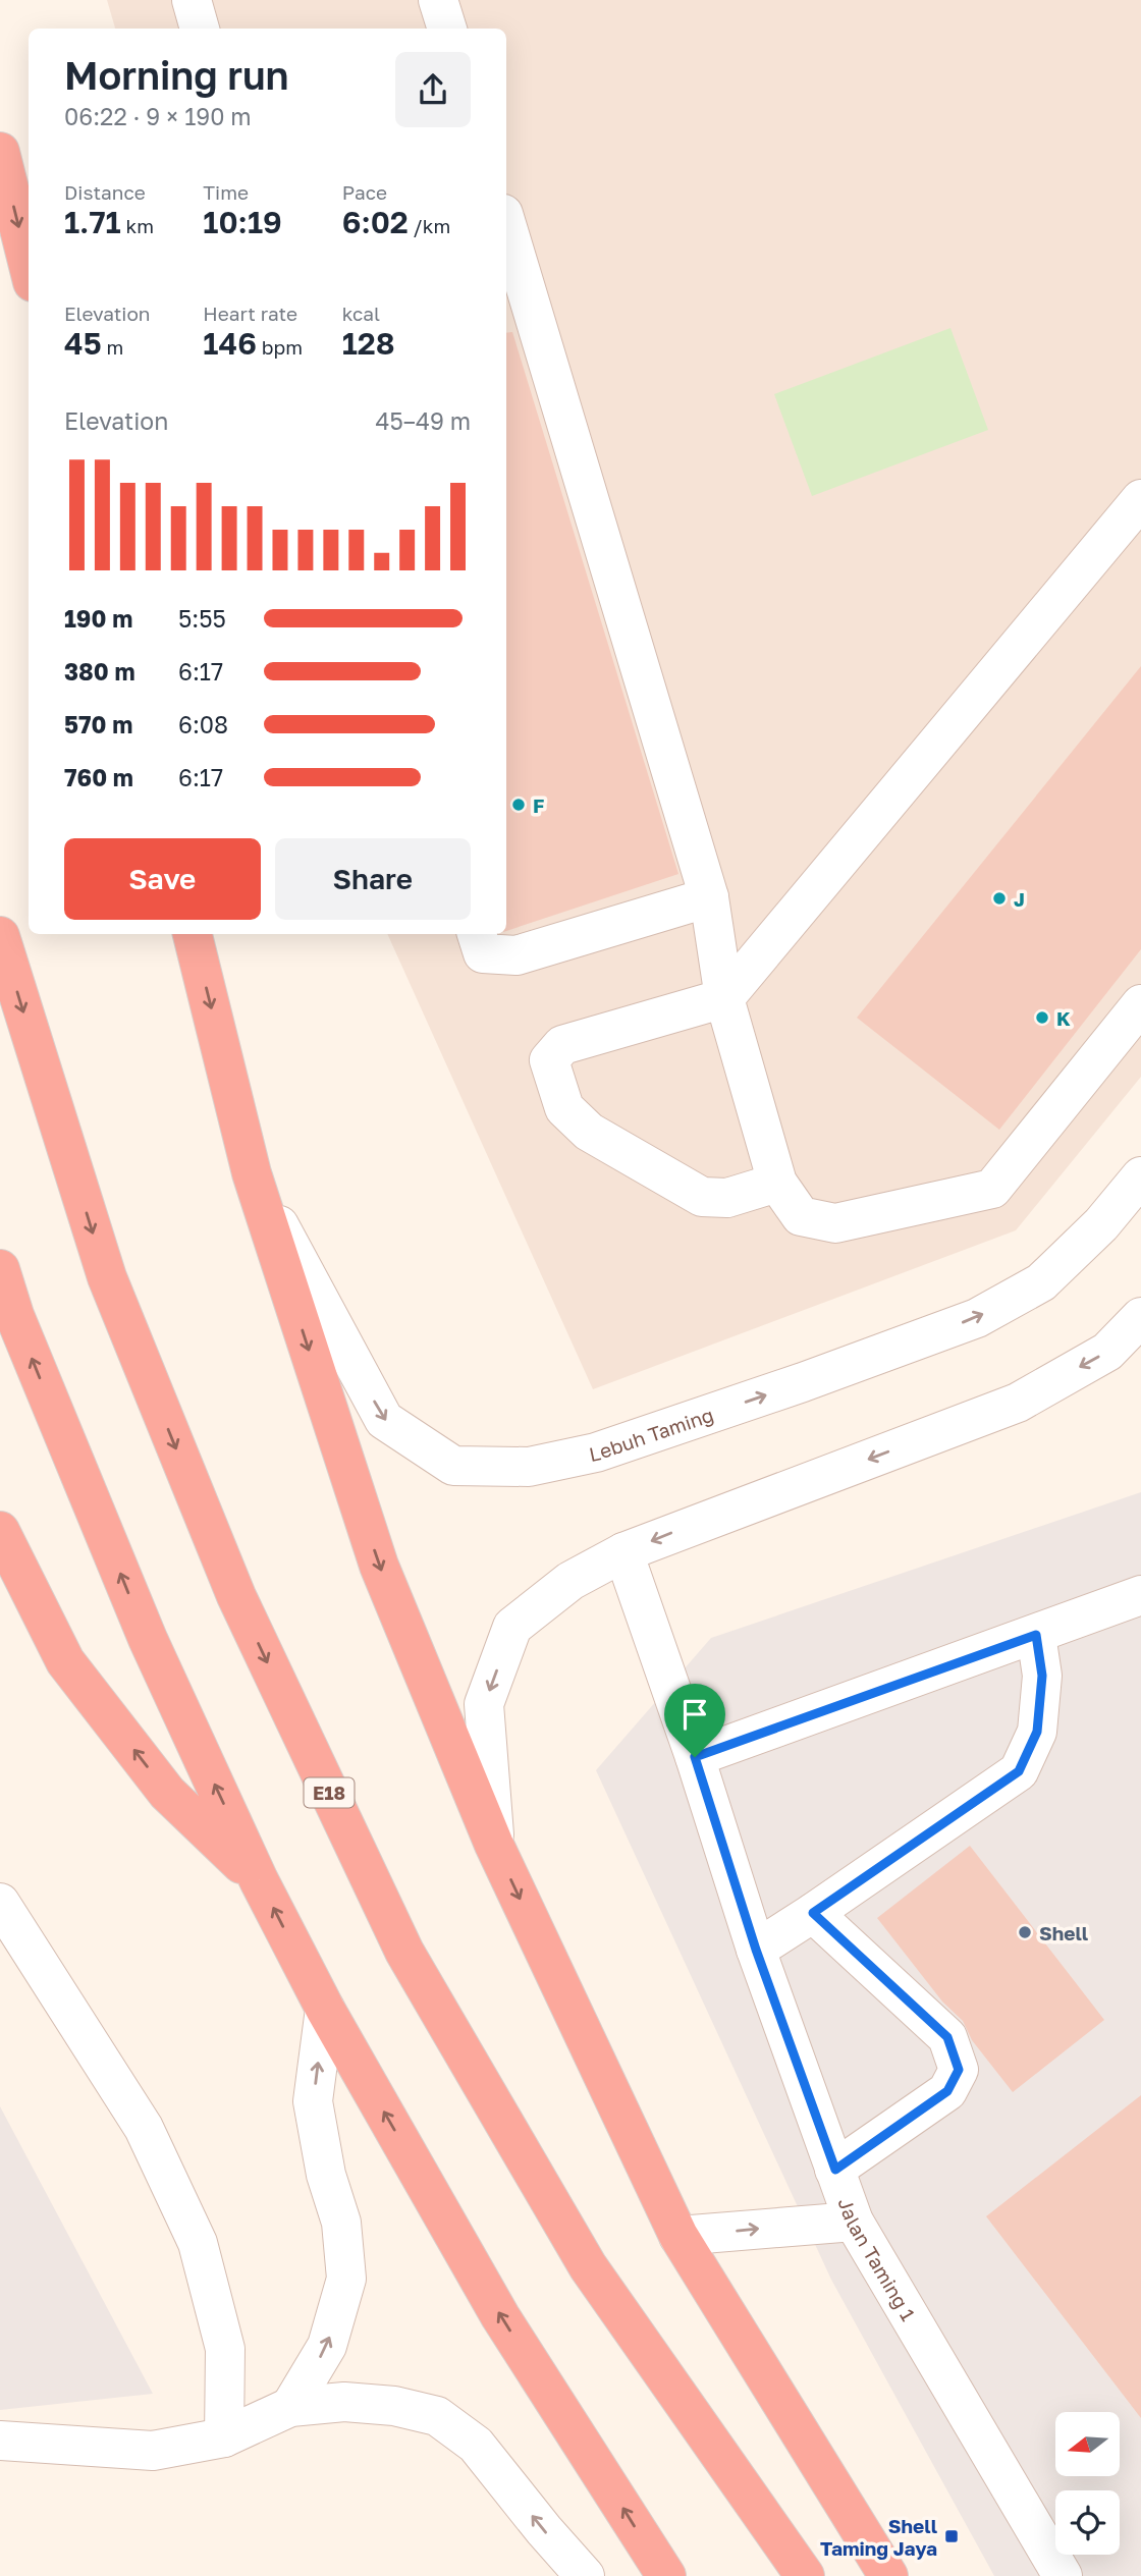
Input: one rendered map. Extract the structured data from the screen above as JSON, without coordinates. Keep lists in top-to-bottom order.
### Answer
{
  "streets": {
    "highway": ["E18"],
    "street": ["Lebuh Taming", "Jalan Taming 1"]
  },
  "places": {
    "other": [
      "F",
      "J",
      "K",
      "Shell"
    ],
    "transit": ["Shell Taming Jaya"]
  },
  "north": "left",
  "page": {
    "heading": ["Morning run", "06:22 · 9 × 190 m"],
    "stats": [
      ["Distance", "1.71 km"],
      ["Time", "10:19"],
      ["Pace", "6:02 /km"],
      ["Elevation", "45 m"],
      ["Heart rate", "146 bpm"],
      ["kcal", "128"]
    ],
    "chart": ["Elevation", "45–49 m"],
    "list": [
      {
        "name": "190 m",
        "note": "5:55"
      },
      {
        "name": "380 m",
        "note": "6:17"
      },
      {
        "name": "570 m",
        "note": "6:08"
      },
      {
        "name": "760 m",
        "note": "6:17"
      }
    ],
    "buttons": ["Save", "Share"]
  }
}
